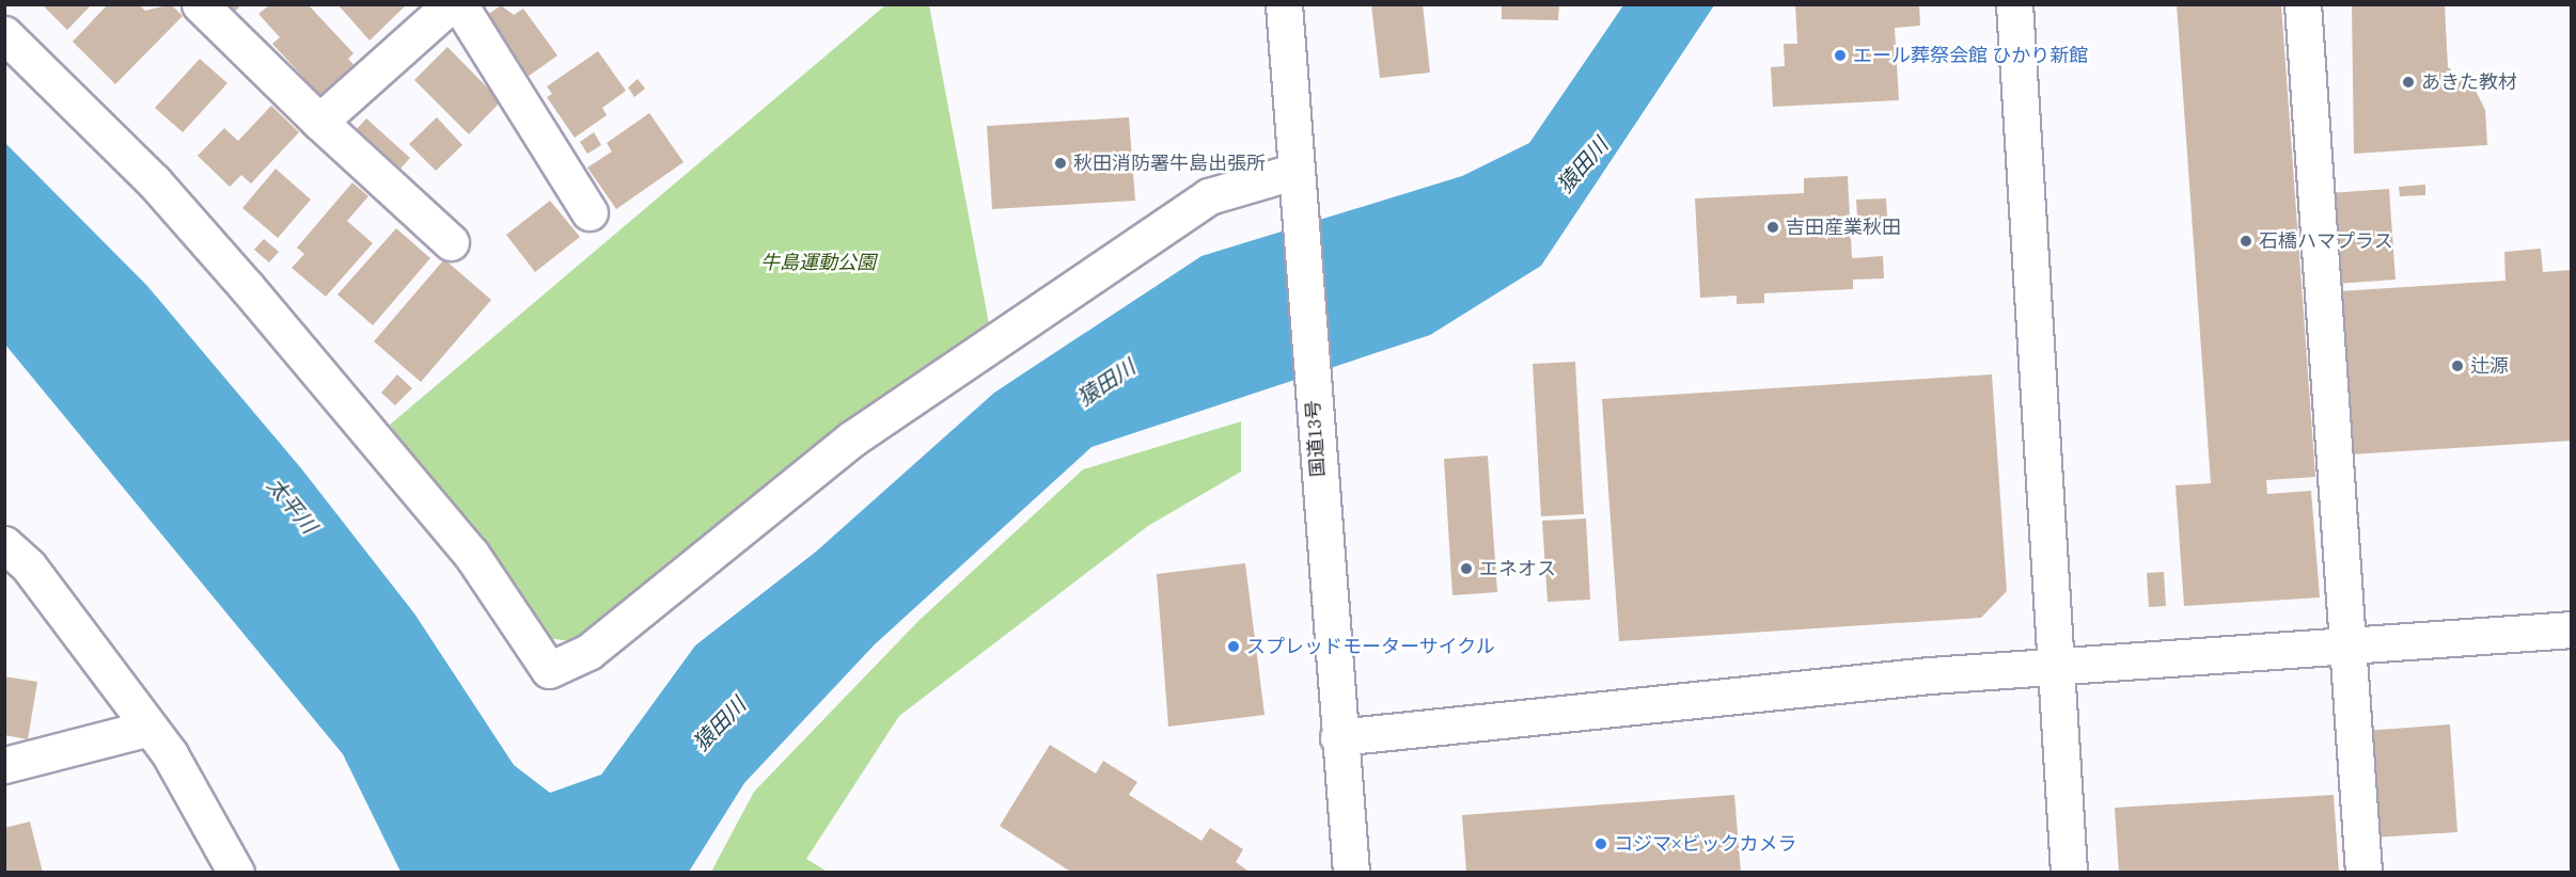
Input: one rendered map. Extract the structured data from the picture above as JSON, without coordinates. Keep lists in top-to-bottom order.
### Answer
{
  "streets": {
    "main road": ["国道13号"]
  },
  "water": ["猿田川", "太平川"],
  "parks": ["牛島運動公園"],
  "places": [
    "エール葬祭会館 ひかり新館",
    "あきた教材",
    "秋田消防署牛島出張所",
    "吉田産業秋田",
    "石橋ハマプラス",
    "辻源",
    "エネオス",
    "スプレッドモーターサイクル",
    "コジマ×ビックカメラ"
  ]
}
